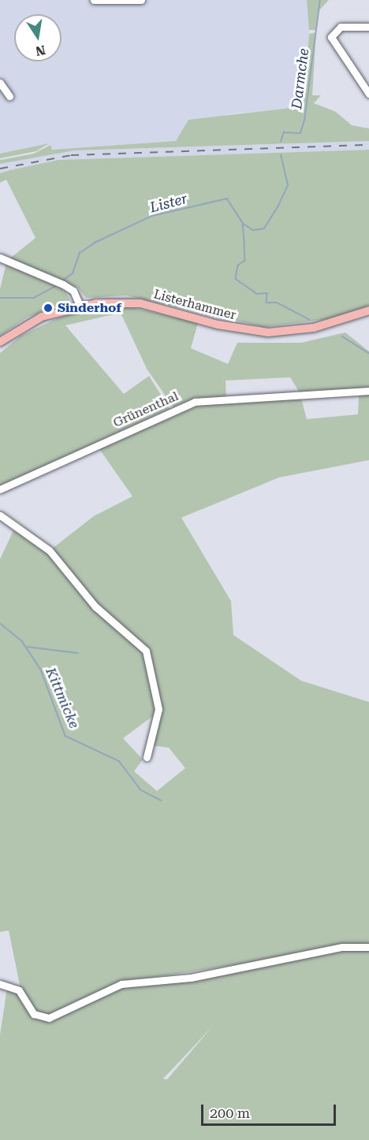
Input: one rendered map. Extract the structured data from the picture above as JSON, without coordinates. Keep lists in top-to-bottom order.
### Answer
{
  "streets": {
    "main road": ["Listerhammer"],
    "street": ["Grünenthal"]
  },
  "water": ["Darmche", "Lister", "Kittmicke"],
  "places": ["Sinderhof"],
  "scale_bar": "200 m",
  "north": "bottom"
}
